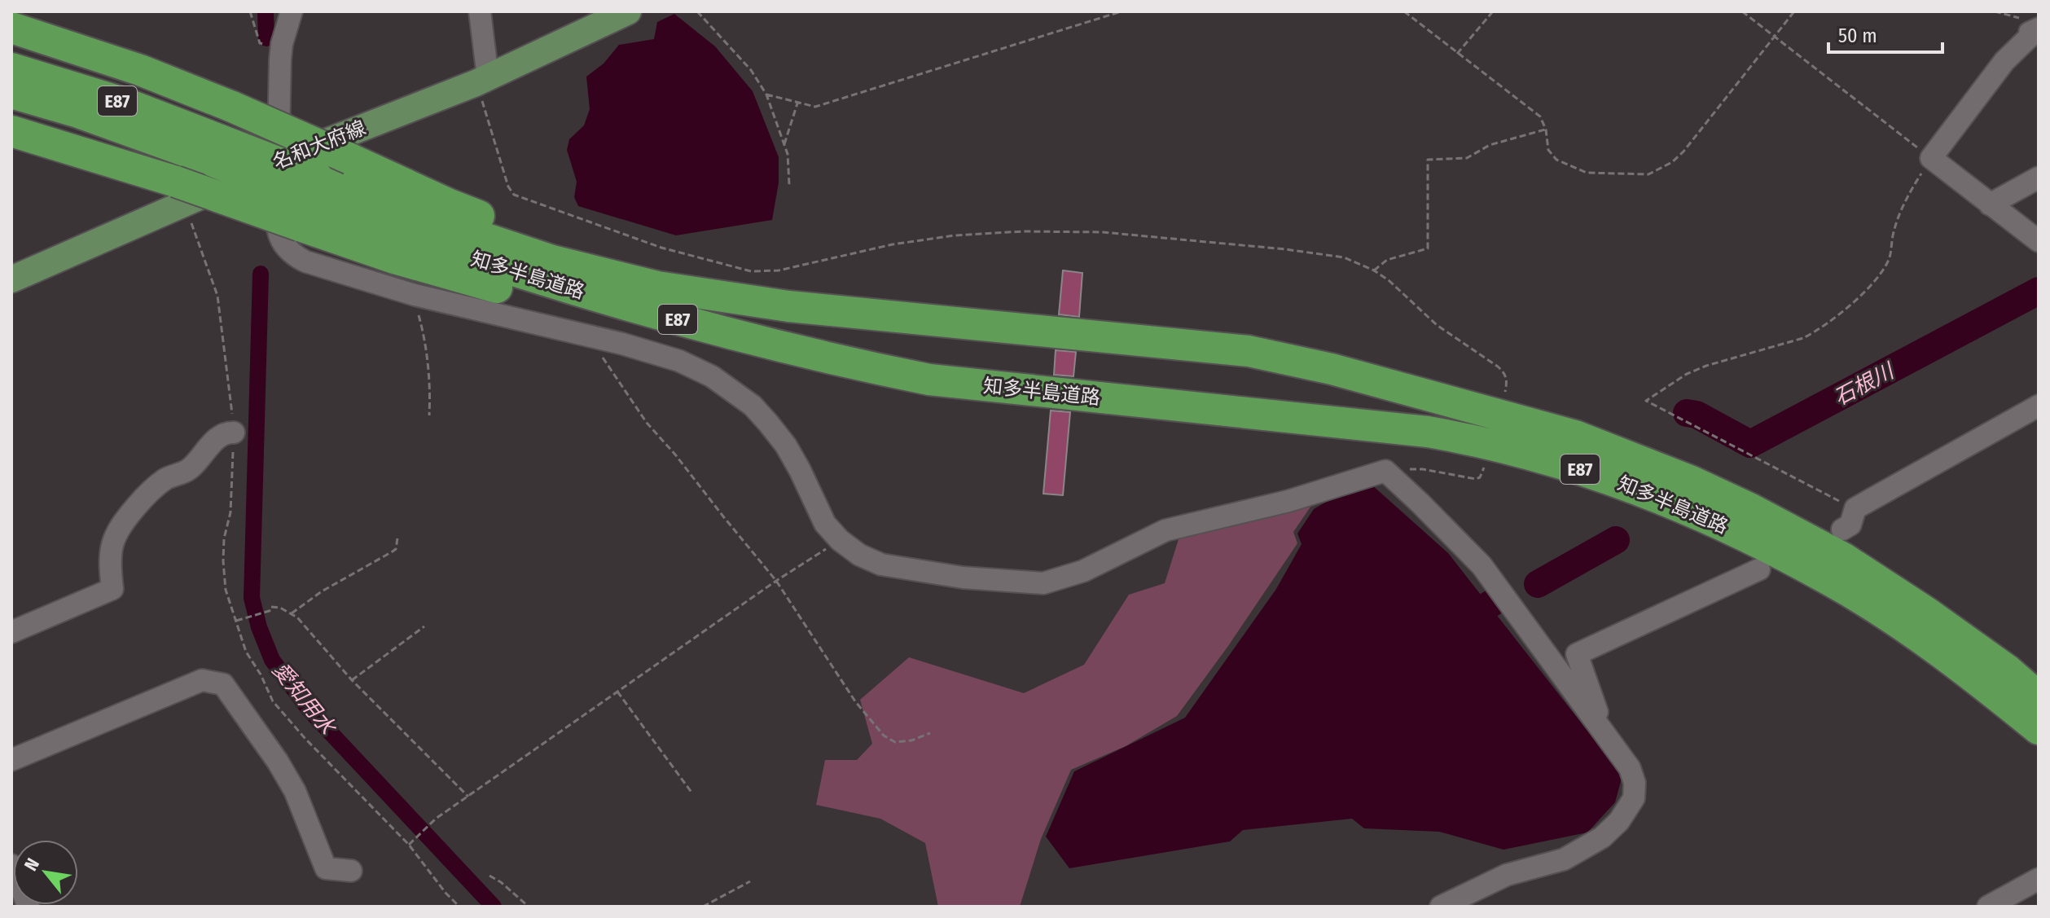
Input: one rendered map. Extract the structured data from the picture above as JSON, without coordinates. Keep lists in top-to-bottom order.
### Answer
{
  "streets": {
    "highway": ["E87", "知多半島道路"],
    "main road": ["名和大府線"]
  },
  "water": ["石根川", "愛知用水"],
  "scale_bar": "50 m",
  "north": "top left"
}
